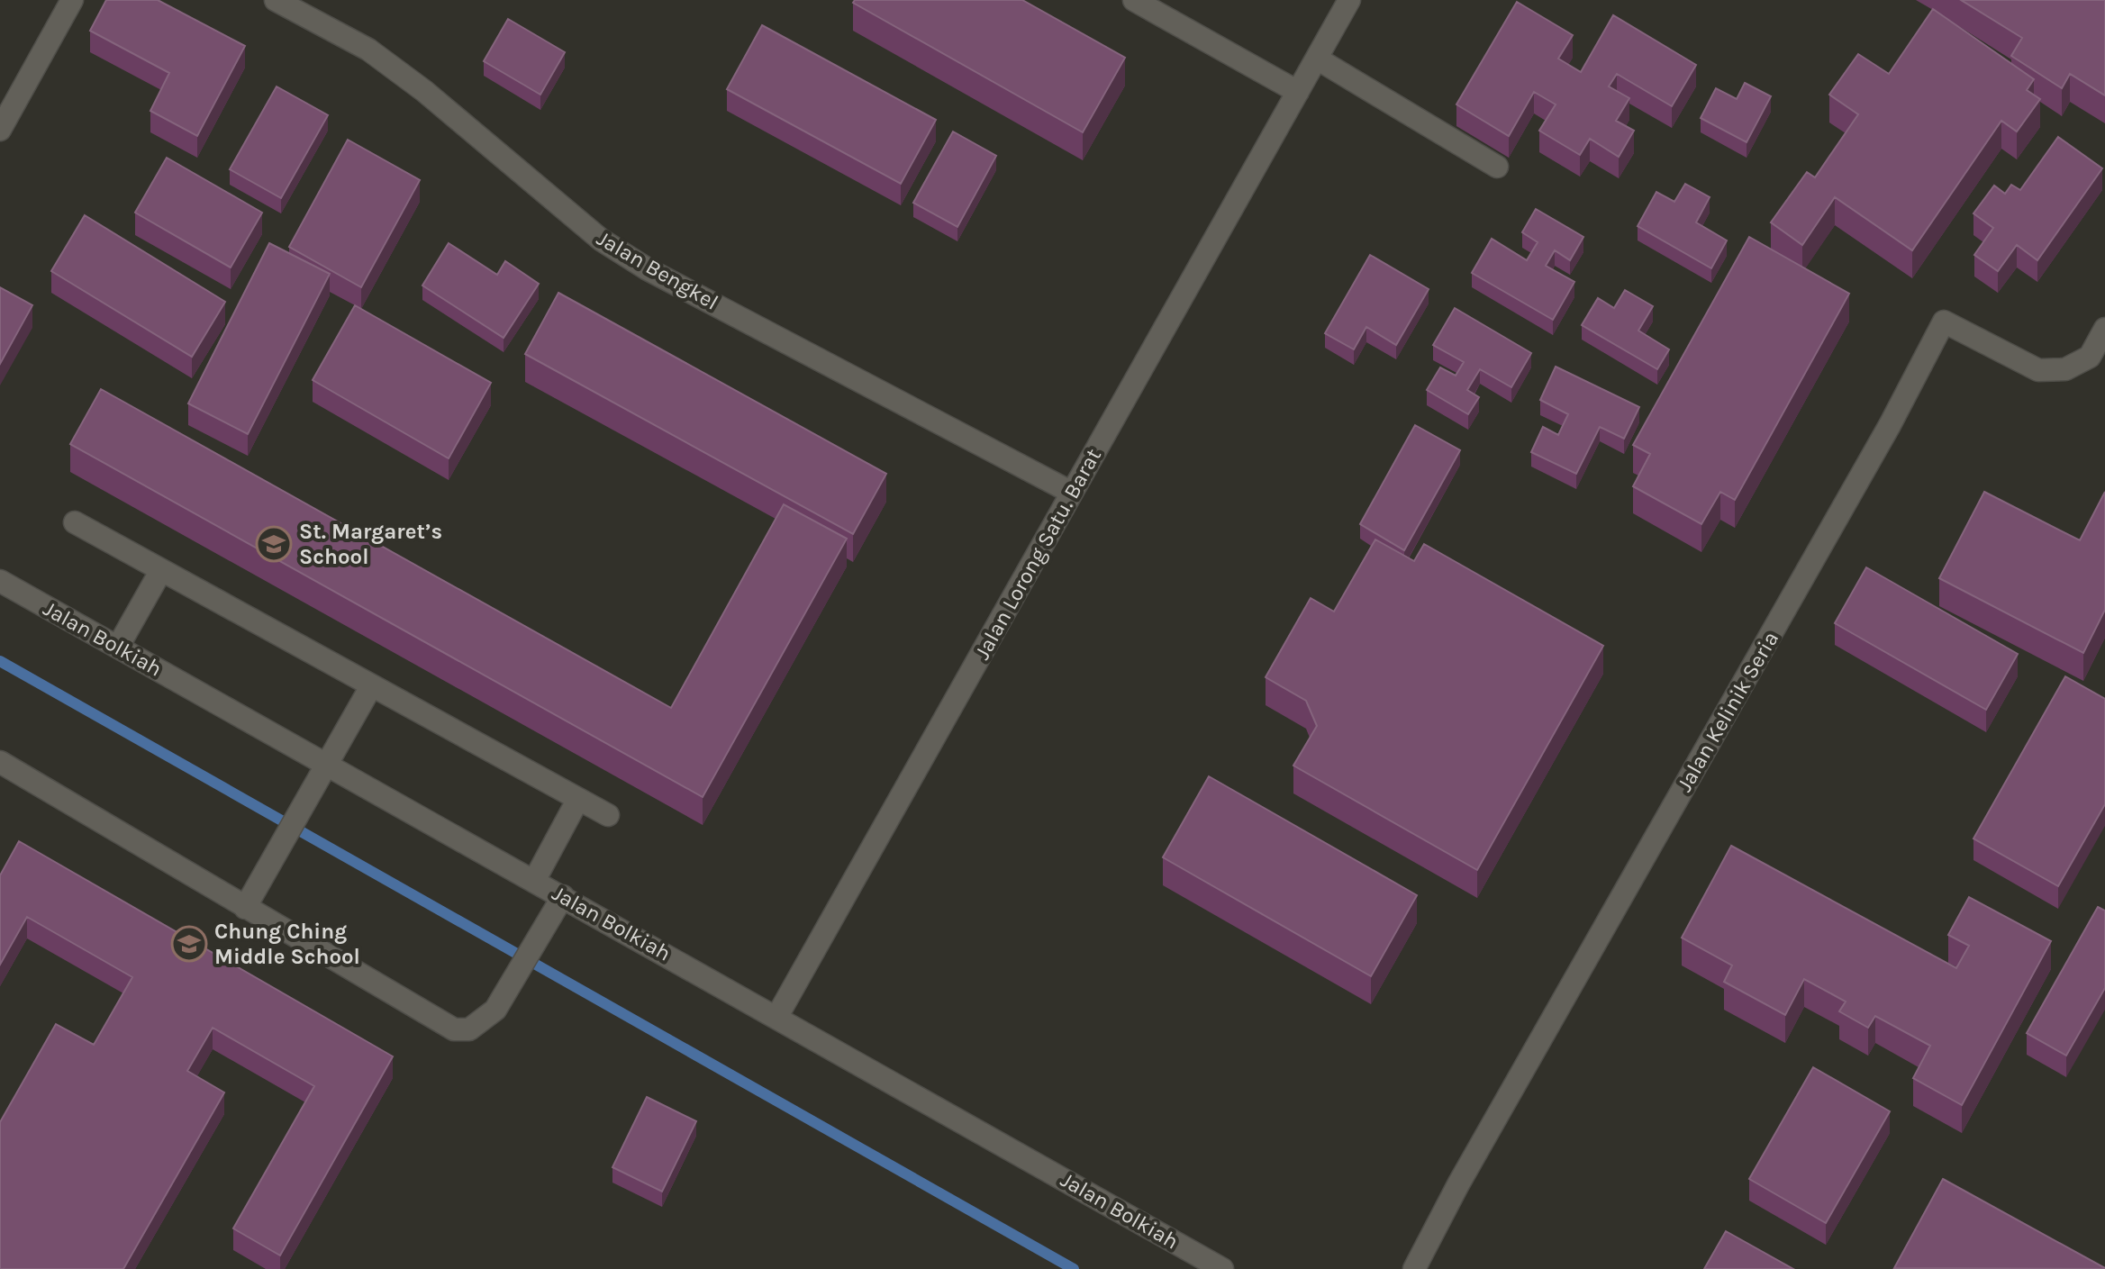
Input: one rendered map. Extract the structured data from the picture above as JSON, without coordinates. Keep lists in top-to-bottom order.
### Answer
{
  "streets": {
    "street": [
      "Jalan Bengkel",
      "Jalan Lorong Satu. Barat",
      "Jalan Bolkiah",
      "Jalan Kelinik Seria"
    ]
  },
  "crossings": [
    ["Jalan Bengkel", "Jalan Lorong Satu. Barat"],
    ["Jalan Lorong Satu. Barat", "Jalan Bolkiah"]
  ],
  "places": {
    "school or university": ["St. Margaret’s School", "Chung Ching Middle School"]
  }
}
